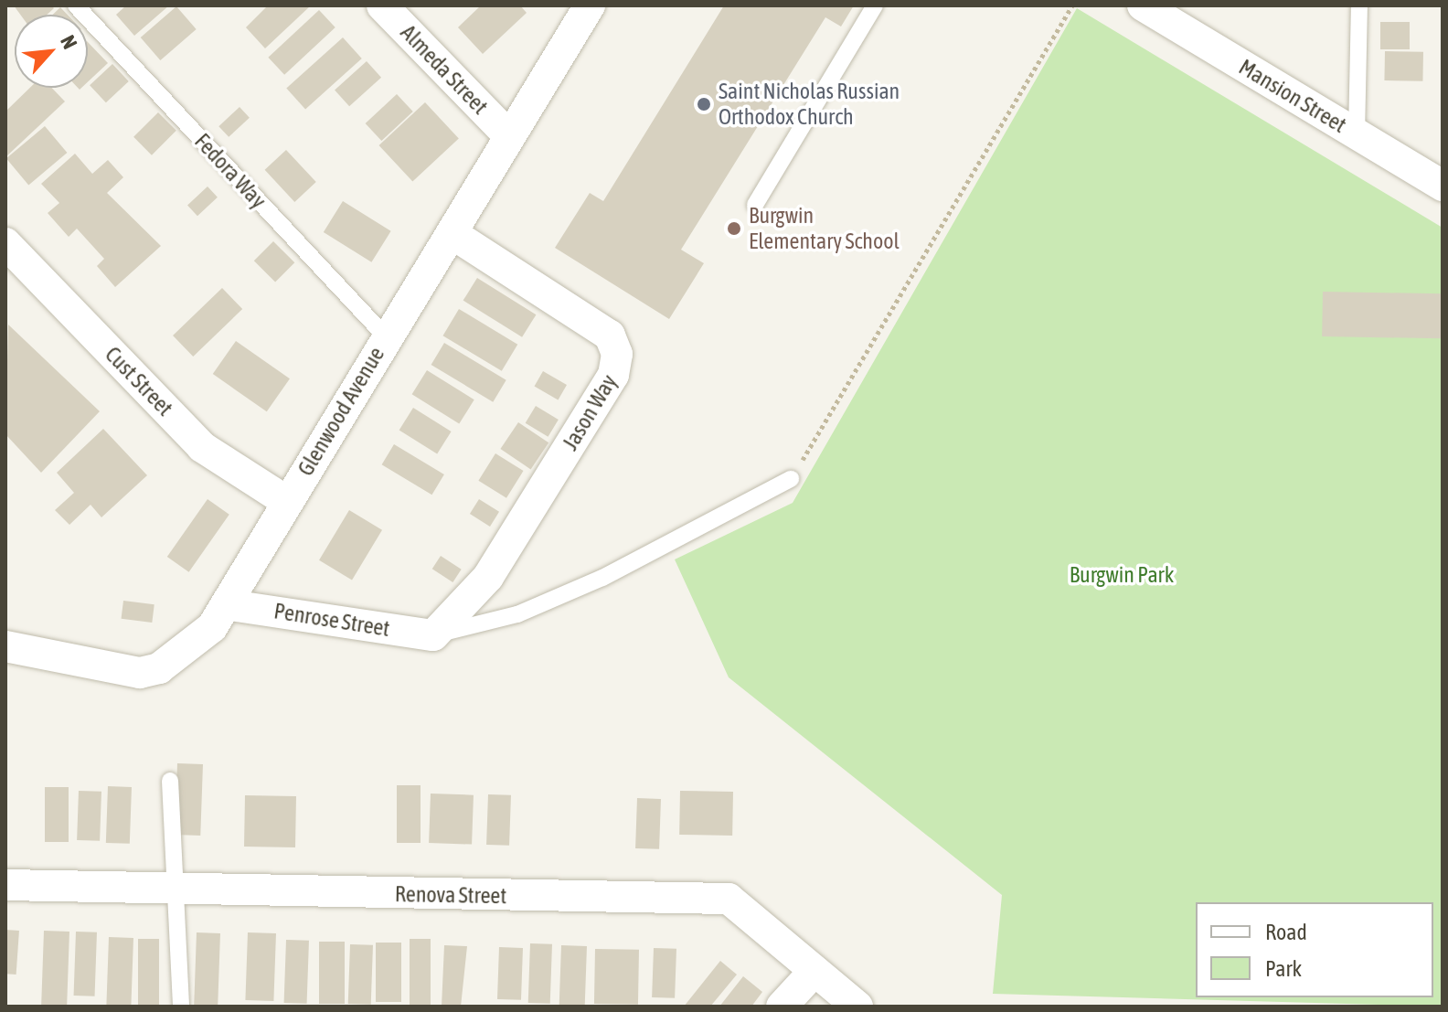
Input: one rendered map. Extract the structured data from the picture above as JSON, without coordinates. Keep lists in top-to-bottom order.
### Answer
{
  "streets": {
    "street": [
      "Almeda Street",
      "Mansion Street",
      "Cust Street",
      "Glenwood Avenue",
      "Jason Way",
      "Penrose Street",
      "Renova Street"
    ],
    "lane": ["Fedora Way"]
  },
  "crossings": [
    ["Almeda Street", "Glenwood Avenue"],
    ["Fedora Way", "Glenwood Avenue"],
    ["Cust Street", "Glenwood Avenue"],
    ["Glenwood Avenue", "Jason Way"],
    ["Glenwood Avenue", "Penrose Street"],
    ["Jason Way", "Penrose Street"]
  ],
  "parks": ["Burgwin Park"],
  "places": ["Saint Nicholas Russian Orthodox Church", "Burgwin Elementary School"],
  "legend": ["Road", "Park"],
  "north": "top right"
}
